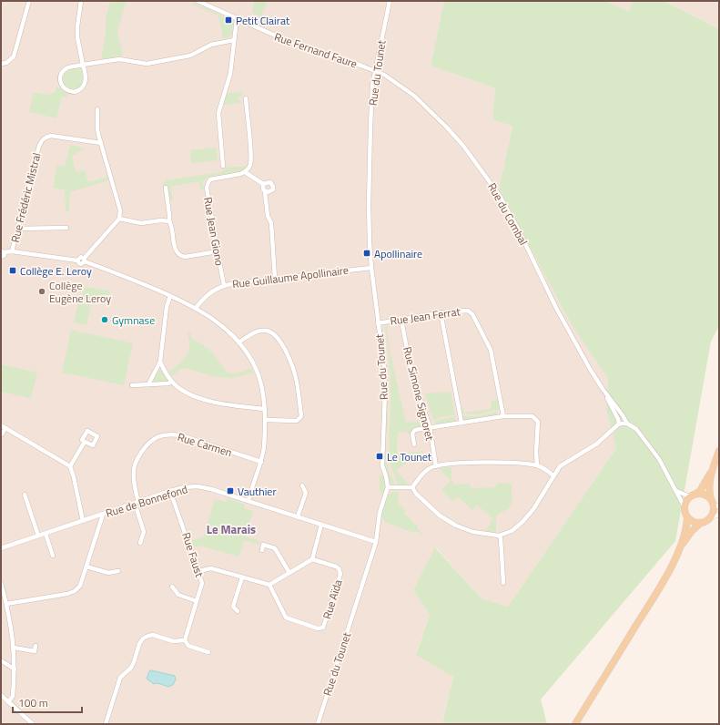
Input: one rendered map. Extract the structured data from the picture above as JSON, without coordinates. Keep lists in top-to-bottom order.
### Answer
{
  "streets": {
    "street": [
      "Rue Fernand Faure",
      "Rue du Tounet",
      "Rue Frédéric Mistral",
      "Rue du Combal",
      "Rue Jean Giono",
      "Rue Guillaume Apollinaire",
      "Rue Jean Ferrat",
      "Rue Simone Signoret",
      "Rue Carmen",
      "Rue de Bonnefond",
      "Rue Faust",
      "Rue Aïda"
    ]
  },
  "crossings": [
    ["Rue Fernand Faure", "Rue du Tounet"],
    ["Rue Fernand Faure", "Rue du Combal"],
    ["Rue du Tounet", "Rue du Combal"],
    ["Rue du Tounet", "Rue Guillaume Apollinaire"],
    ["Rue du Tounet", "Rue Jean Ferrat"],
    ["Rue du Tounet", "Rue de Bonnefond"],
    ["Rue Jean Giono", "Rue Guillaume Apollinaire"],
    ["Rue Jean Ferrat", "Rue Simone Signoret"],
    ["Rue Carmen", "Rue de Bonnefond"],
    ["Rue de Bonnefond", "Rue Faust"]
  ],
  "districts": ["Le Marais"],
  "places": {
    "transit": [
      "Petit Clairat",
      "Apollinaire",
      "Collège E. Leroy",
      "Le Tounet",
      "Vauthier"
    ],
    "other": ["Collège Eugène Leroy", "Gymnase"]
  },
  "scale_bar": "100 m"
}
